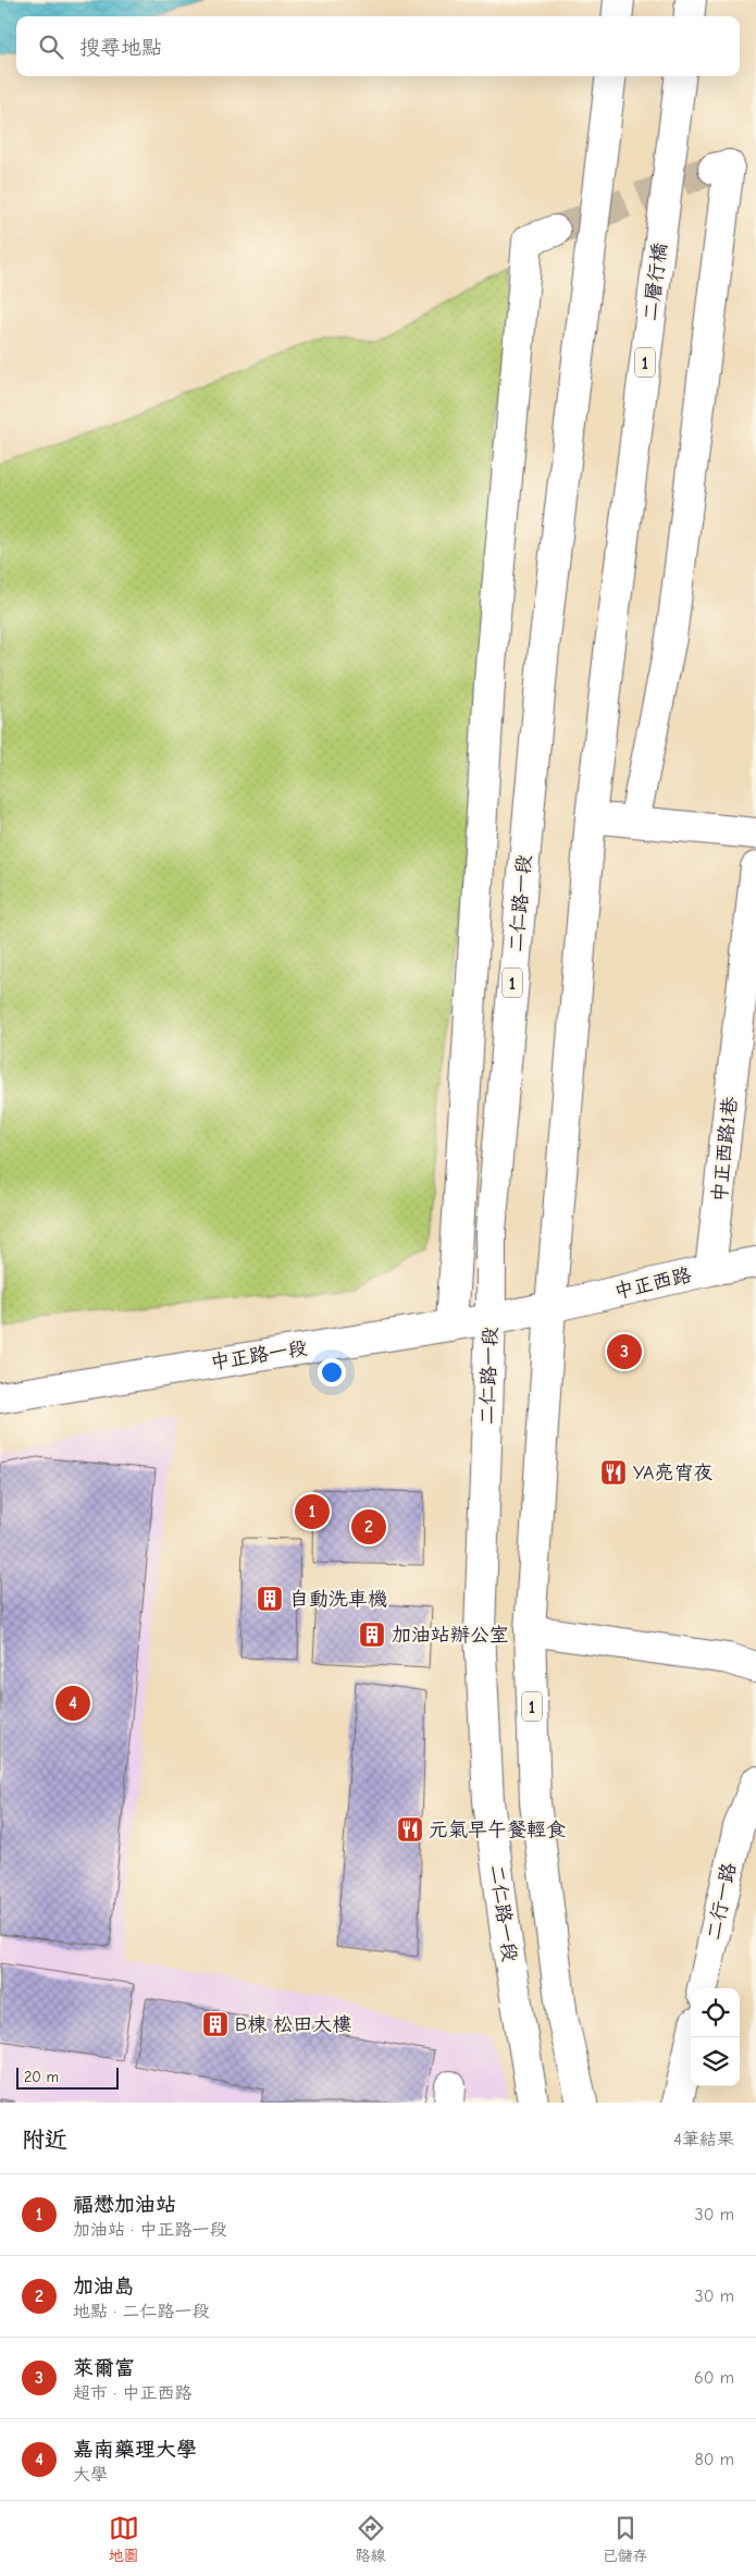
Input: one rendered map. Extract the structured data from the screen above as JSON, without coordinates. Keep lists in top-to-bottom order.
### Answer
{
  "streets": {
    "main road": [
      "二層行橋",
      "1",
      "二仁路一段",
      "中正西路1巷",
      "中正西路",
      "中正路一段",
      "二行一路"
    ]
  },
  "crossings": [
    ["二層行橋", "1"],
    ["1", "中正西路"],
    ["1", "中正路一段"],
    ["二仁路一段", "中正路一段"],
    ["中正西路1巷", "中正西路"],
    ["中正西路", "中正路一段"]
  ],
  "places": {
    "restaurant": ["YA亮宵夜", "元氣早午餐輕食"],
    "building": ["自動洗車機", "加油站辦公室", "B棟 松田大樓"]
  },
  "scale_bar": "20 m",
  "page": {
    "search": "搜尋地點",
    "pins": [
      "3",
      "1",
      "2",
      "4"
    ],
    "scale": "20 m",
    "heading": ["附近", "4筆結果"],
    "list": [
      {
        "mark": "1",
        "name": "福懋加油站",
        "note": "加油站 · 中正路一段",
        "value": "30 m"
      },
      {
        "mark": "2",
        "name": "加油島",
        "note": "地點 · 二仁路一段",
        "value": "30 m"
      },
      {
        "mark": "3",
        "name": "萊爾富",
        "note": "超市 · 中正西路",
        "value": "60 m"
      },
      {
        "mark": "4",
        "name": "嘉南藥理大學",
        "note": "大學",
        "value": "80 m"
      }
    ],
    "nav": ["地圖", "路線", "已儲存"]
  }
}
